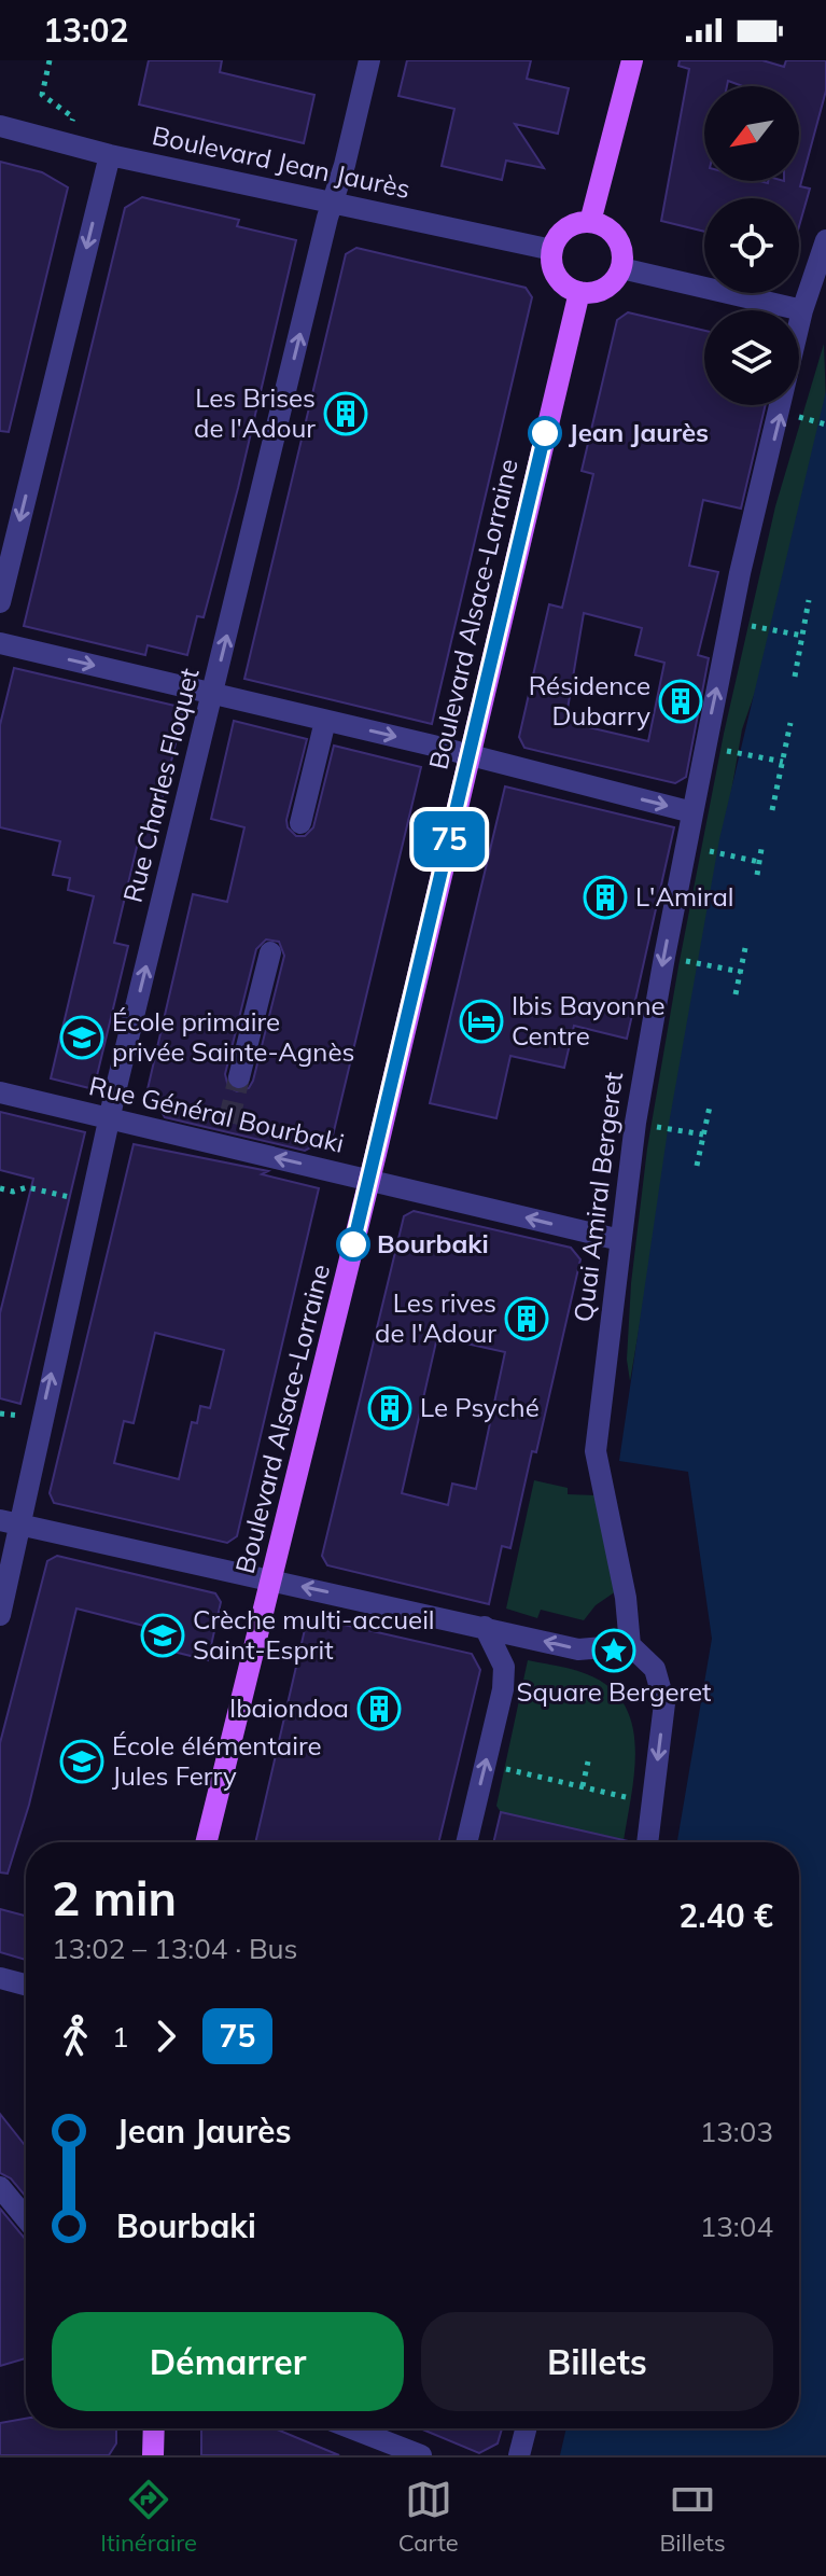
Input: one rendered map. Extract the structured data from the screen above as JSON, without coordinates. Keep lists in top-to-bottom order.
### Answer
{
  "streets": {
    "main road": ["Boulevard Alsace-Lorraine"],
    "street": [
      "Boulevard Jean Jaurès",
      "Rue Charles Floquet",
      "Rue Général Bourbaki",
      "Quai Amiral Bergeret"
    ]
  },
  "crossings": [
    ["Boulevard Jean Jaurès", "Boulevard Alsace-Lorraine"],
    ["Boulevard Jean Jaurès", "Rue Charles Floquet"],
    ["Boulevard Alsace-Lorraine", "Rue Général Bourbaki"],
    ["Rue Charles Floquet", "Rue Général Bourbaki"],
    ["Rue Général Bourbaki", "Quai Amiral Bergeret"]
  ],
  "one_way": ["Rue Charles Floquet", "Rue Général Bourbaki"],
  "places": {
    "building": [
      "Les Brises de l'Adour",
      "Résidence Dubarry",
      "L'Amiral",
      "Les rives de l'Adour",
      "Le Psyché",
      "Ibaiondoa"
    ],
    "other": ["Jean Jaurès", "Bourbaki"],
    "hotel": ["Ibis Bayonne Centre"],
    "school or university": ["École primaire privée Sainte-Agnès", "Crèche multi-accueil Saint-Esprit", "École élémentaire Jules Ferry"],
    "place": ["Square Bergeret"]
  },
  "lines": ["bus line 75"],
  "north": "bottom left",
  "page": {
    "status": "13:02",
    "on_map": "75",
    "heading": ["2 min", "13:02 – 13:04 · Bus", "2.40 €"],
    "legs": ["1", "75"],
    "list": [
      {
        "name": "Jean Jaurès",
        "value": "13:03"
      },
      {
        "name": "Bourbaki",
        "value": "13:04"
      }
    ],
    "buttons": ["Démarrer", "Billets"],
    "tabs": ["Itinéraire", "Carte", "Billets"]
  }
}
